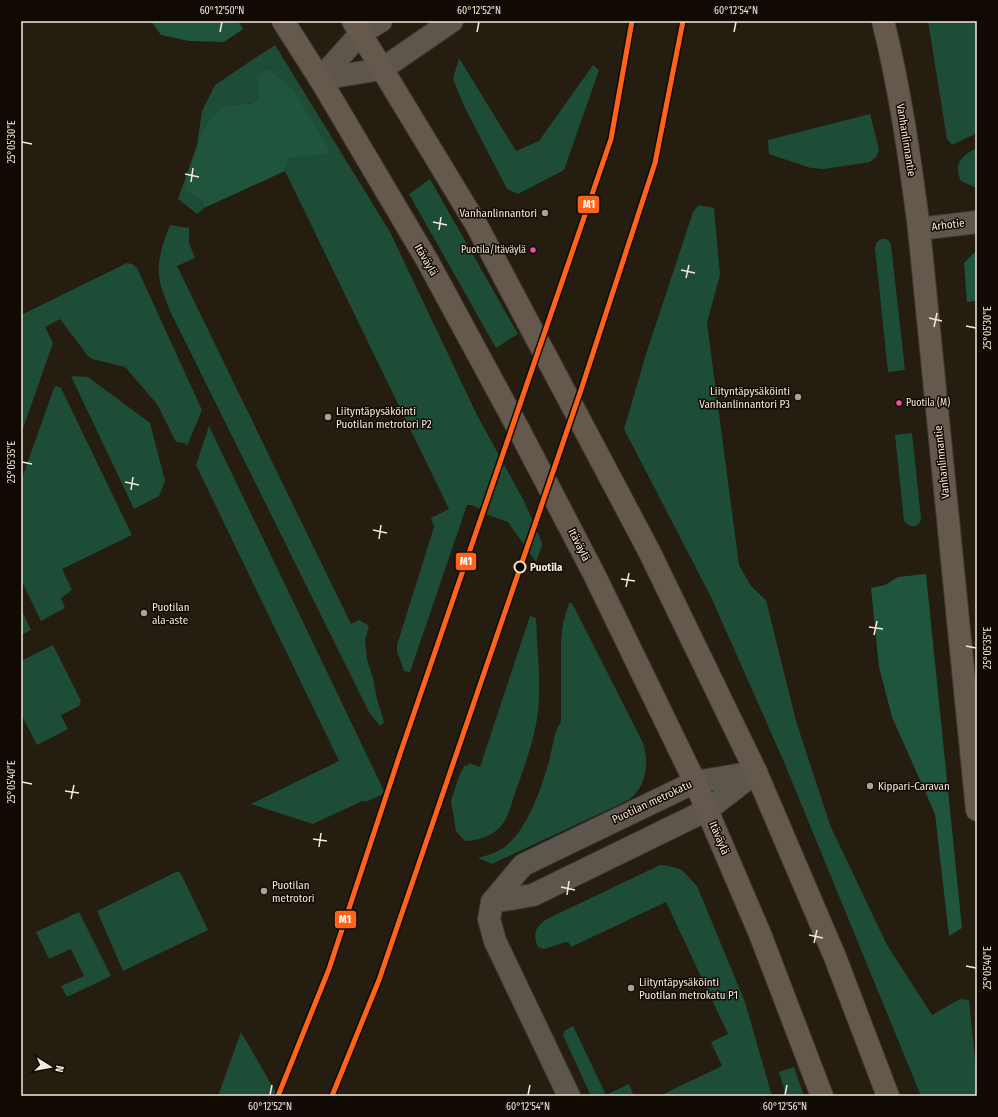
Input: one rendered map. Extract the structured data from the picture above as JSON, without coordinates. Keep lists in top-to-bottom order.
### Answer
{
  "streets": {
    "main road": ["Vanhanlinnantie", "Itäväylä"],
    "street": ["Arhotie", "Puotilan metrokatu"]
  },
  "crossings": [
    ["Vanhanlinnantie", "Arhotie"],
    ["Itäväylä", "Puotilan metrokatu"]
  ],
  "places": [
    "Vanhanlinnantori",
    "Puotila/Itäväylä",
    "Liityntäpysäköinti Vanhanlinnantori P3",
    "Puotila (M)",
    "Liityntäpysäköinti Puotilan metrotori P2",
    "Puotila",
    "Puotilan ala-aste",
    "Kippari-Caravan",
    "Puotilan metrotori",
    "Liityntäpysäköinti Puotilan metrokatu P1"
  ],
  "lines": ["transit line M1"],
  "north": "right",
  "coordinates": [
    "60°12'50\"N",
    "60°12'52\"N",
    "60°12'54\"N",
    "25°05'30\"E",
    "25°05'35\"E",
    "25°05'40\"E",
    "60°12'56\"N"
  ]
}
